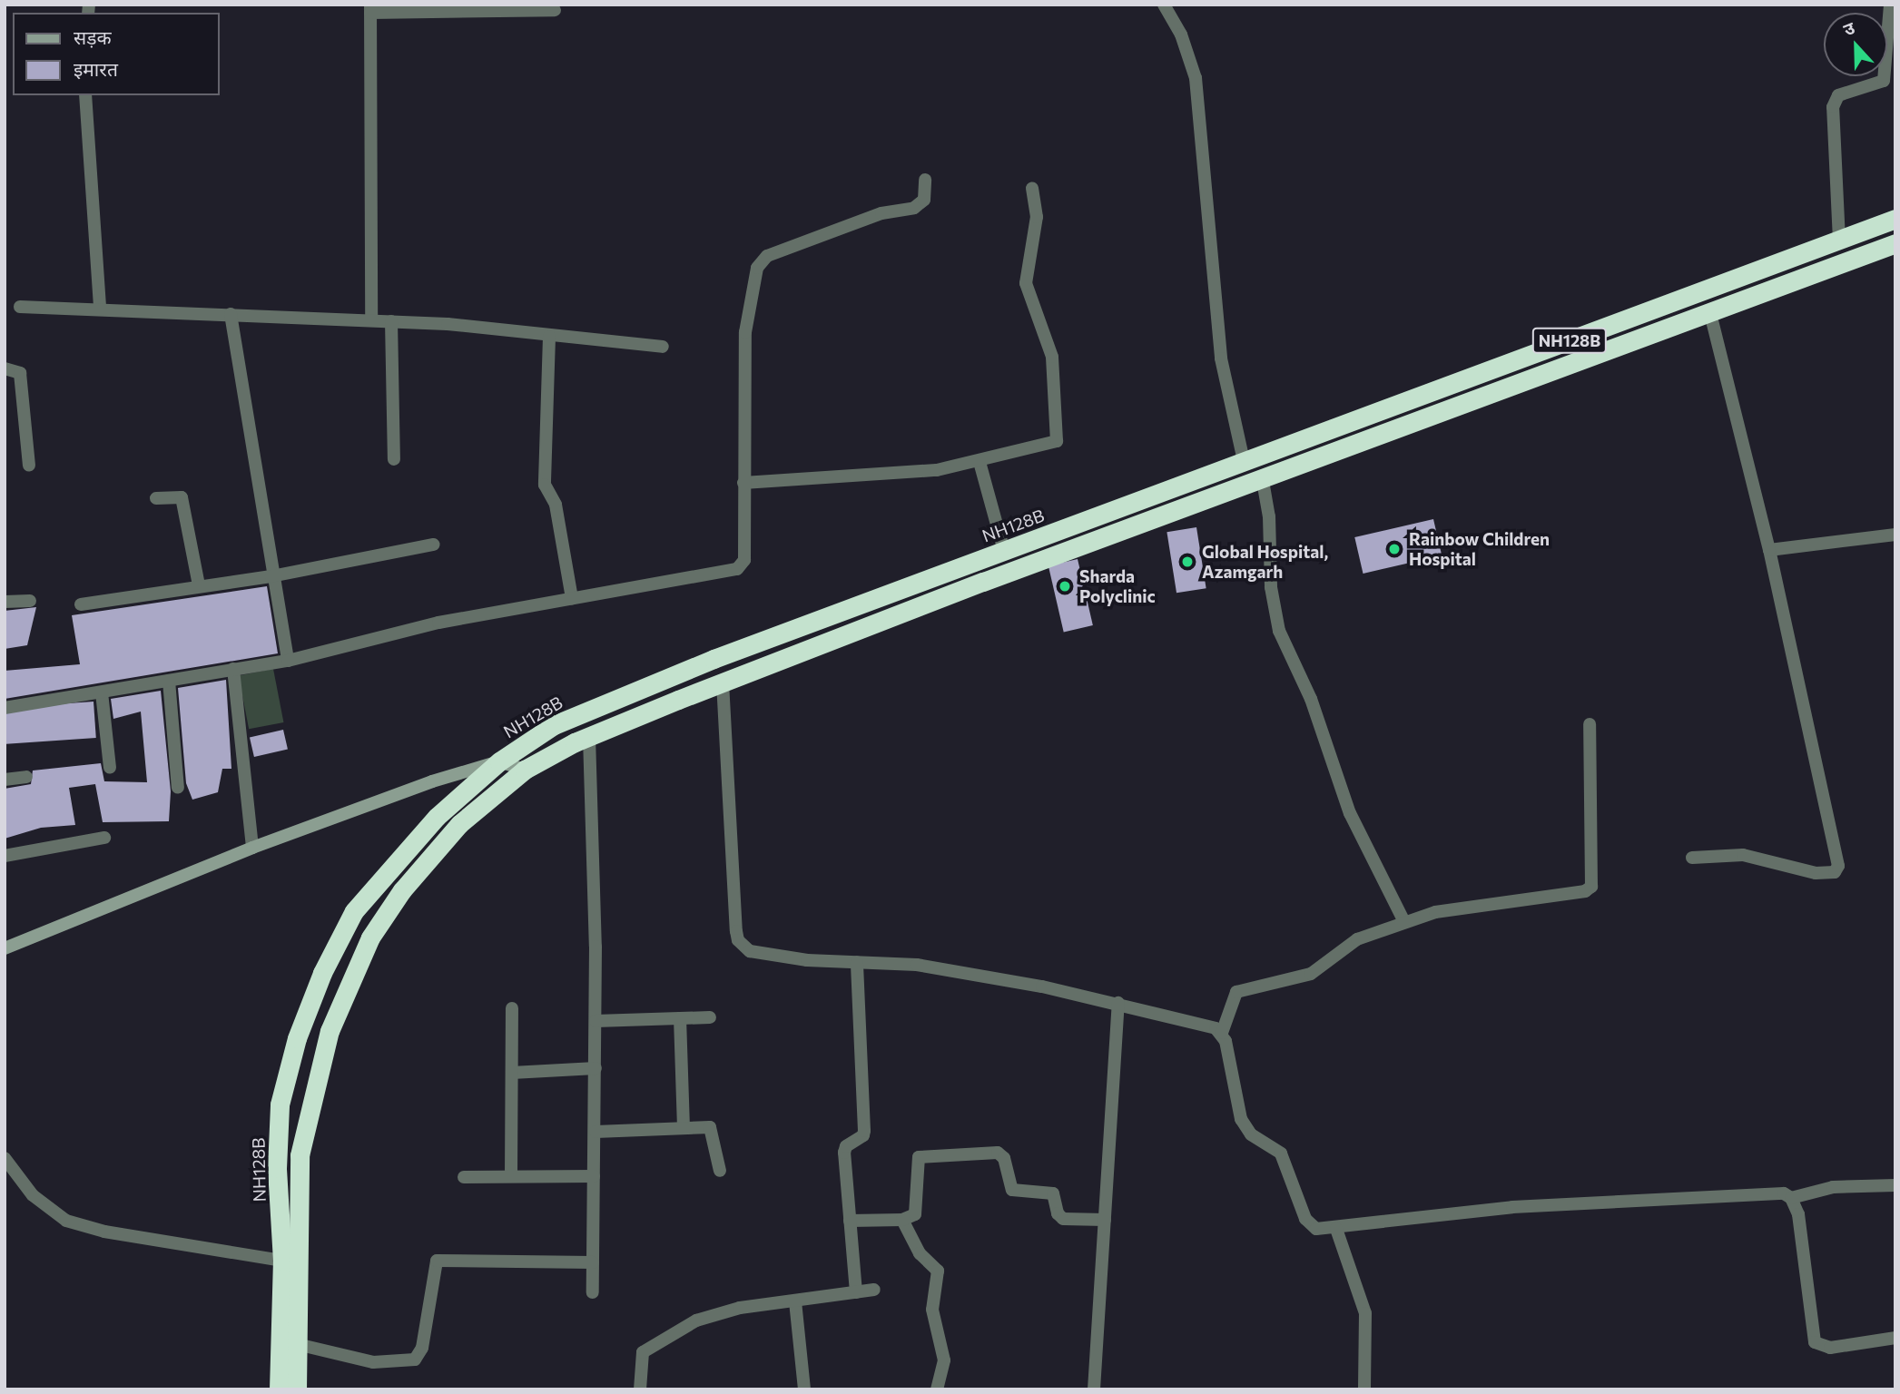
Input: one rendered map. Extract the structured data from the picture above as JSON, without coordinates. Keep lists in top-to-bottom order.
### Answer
{
  "streets": {
    "highway": ["NH128B"]
  },
  "places": ["Rainbow Children Hospital", "Global Hospital, Azamgarh", "Sharda Polyclinic"],
  "legend": ["सड़क", "इमारत"],
  "north": "top"
}
